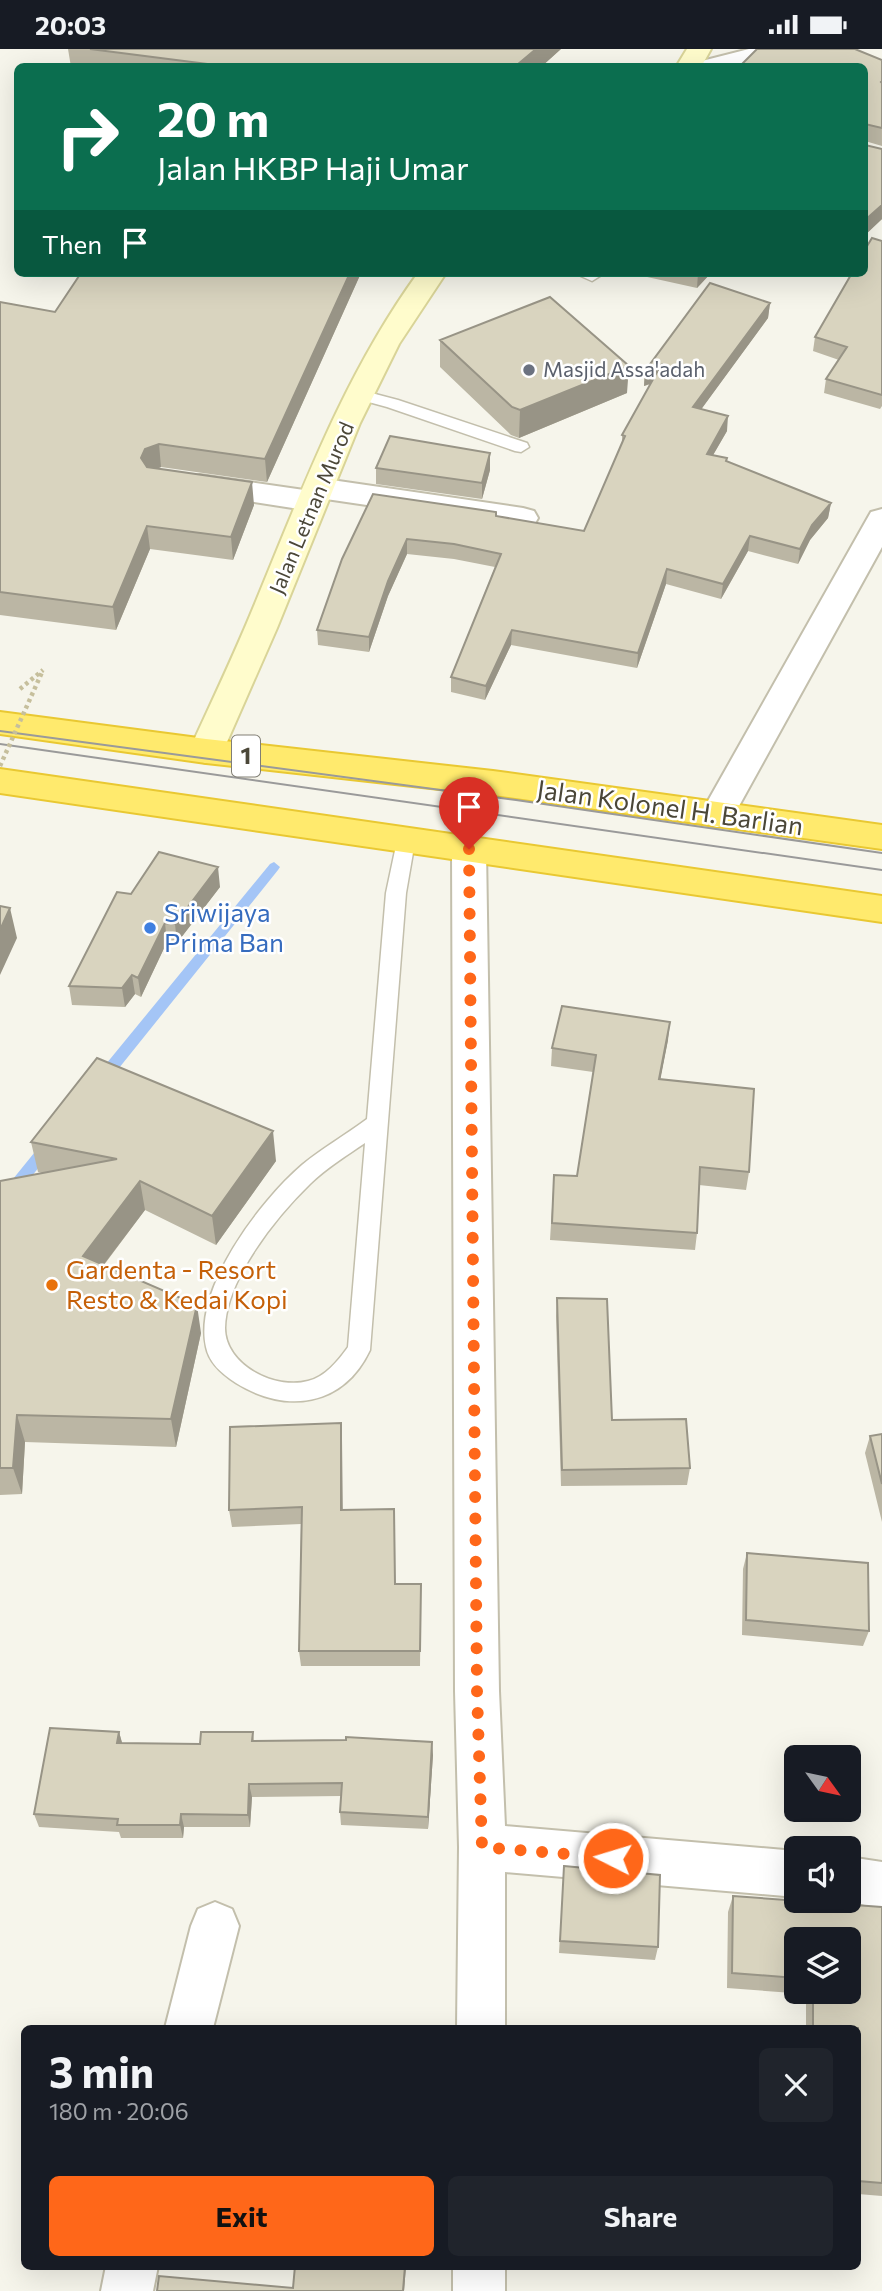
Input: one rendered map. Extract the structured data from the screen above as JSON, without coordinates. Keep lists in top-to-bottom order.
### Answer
{
  "streets": {
    "highway": ["1", "Jalan Kolonel H. Barlian"],
    "street": ["Jalan Letnan Murod"]
  },
  "crossings": [
    ["Jalan Letnan Murod", "Jalan Kolonel H. Barlian"]
  ],
  "places": ["Masjid Assa'adah", "Sriwijaya Prima Ban", "Gardenta - Resort Resto & Kedai Kopi"],
  "north": "bottom right",
  "page": {
    "status": "20:03",
    "turn": ["20 m", "Jalan HKBP Haji Umar"],
    "then": "Then",
    "heading": ["3 min", "180 m · 20:06"],
    "buttons": ["Exit", "Share"]
  }
}
